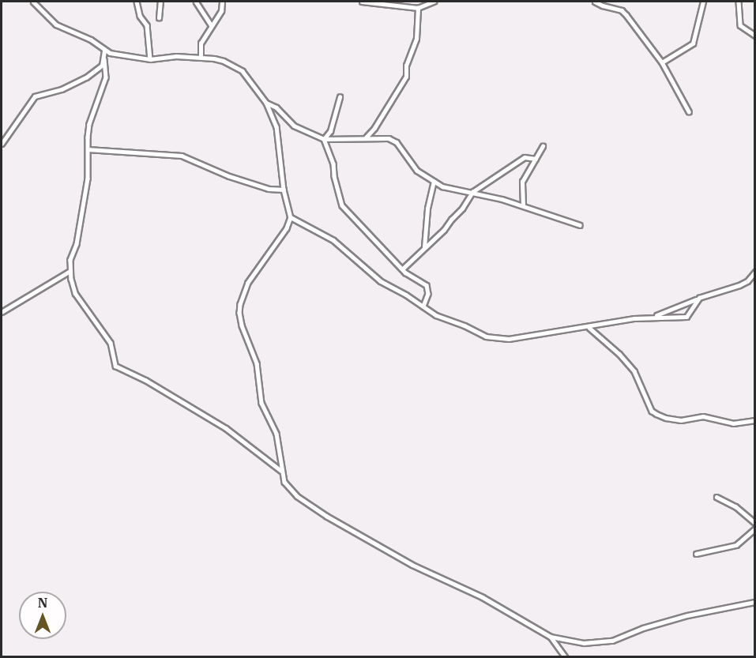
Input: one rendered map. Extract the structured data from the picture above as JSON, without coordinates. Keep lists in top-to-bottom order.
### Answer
{
  "north": "top"
}
